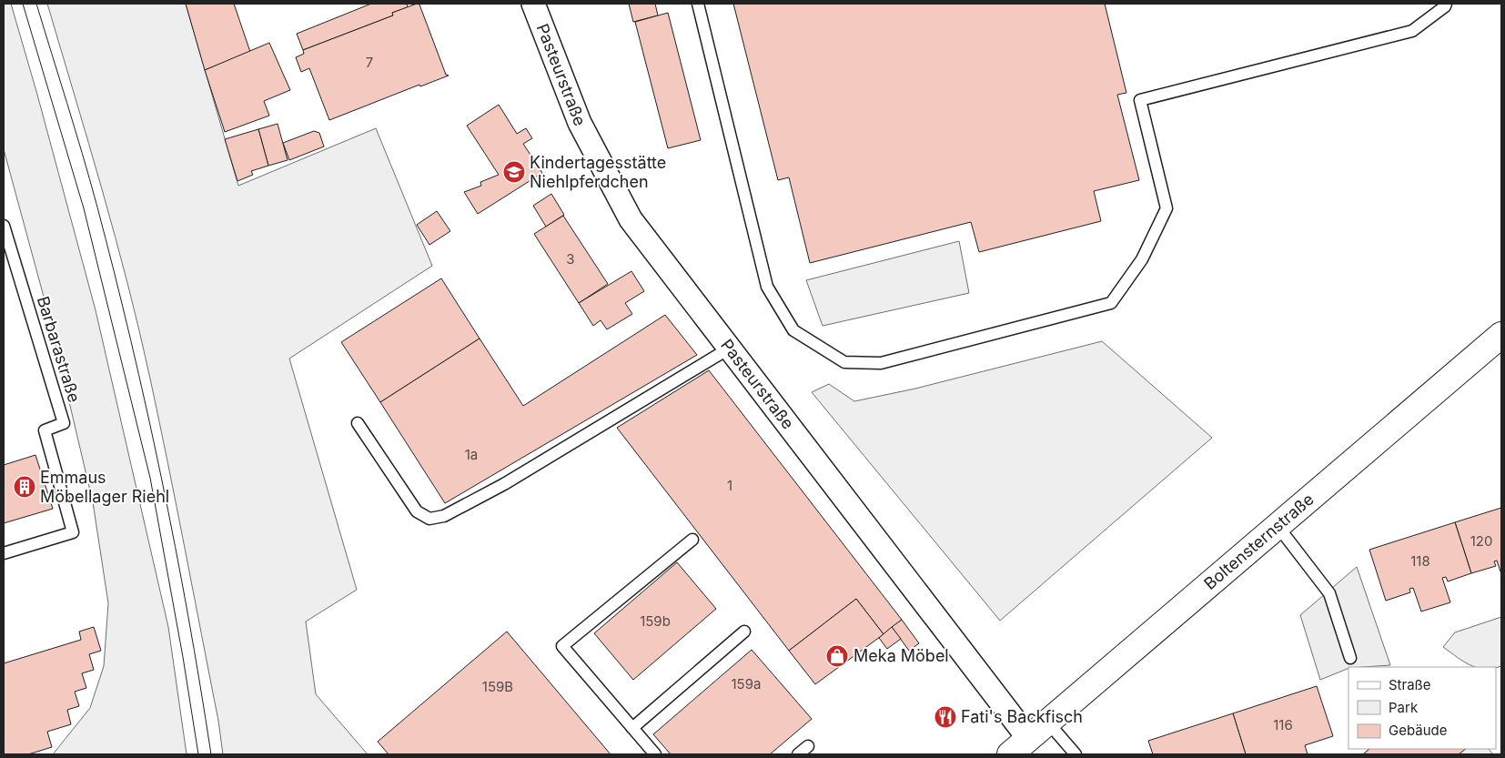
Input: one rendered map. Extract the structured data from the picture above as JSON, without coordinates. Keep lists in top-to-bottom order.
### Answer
{
  "streets": {
    "main road": ["Boltensternstraße"],
    "street": ["Pasteurstraße"],
    "lane": ["Barbarastraße"]
  },
  "crossings": [
    ["Pasteurstraße", "Boltensternstraße"]
  ],
  "places": {
    "school or university": ["Kindertagesstätte Niehlpferdchen"],
    "building": ["Emmaus Möbellager Riehl"],
    "shop": ["Meka Möbel"],
    "restaurant": ["Fati's Backfisch"]
  },
  "house_numbers": [
    "7",
    "3",
    "1a",
    "1",
    "120",
    "118",
    "159b",
    "159a",
    "159B",
    "116"
  ],
  "legend": ["Straße", "Park", "Gebäude"]
}
